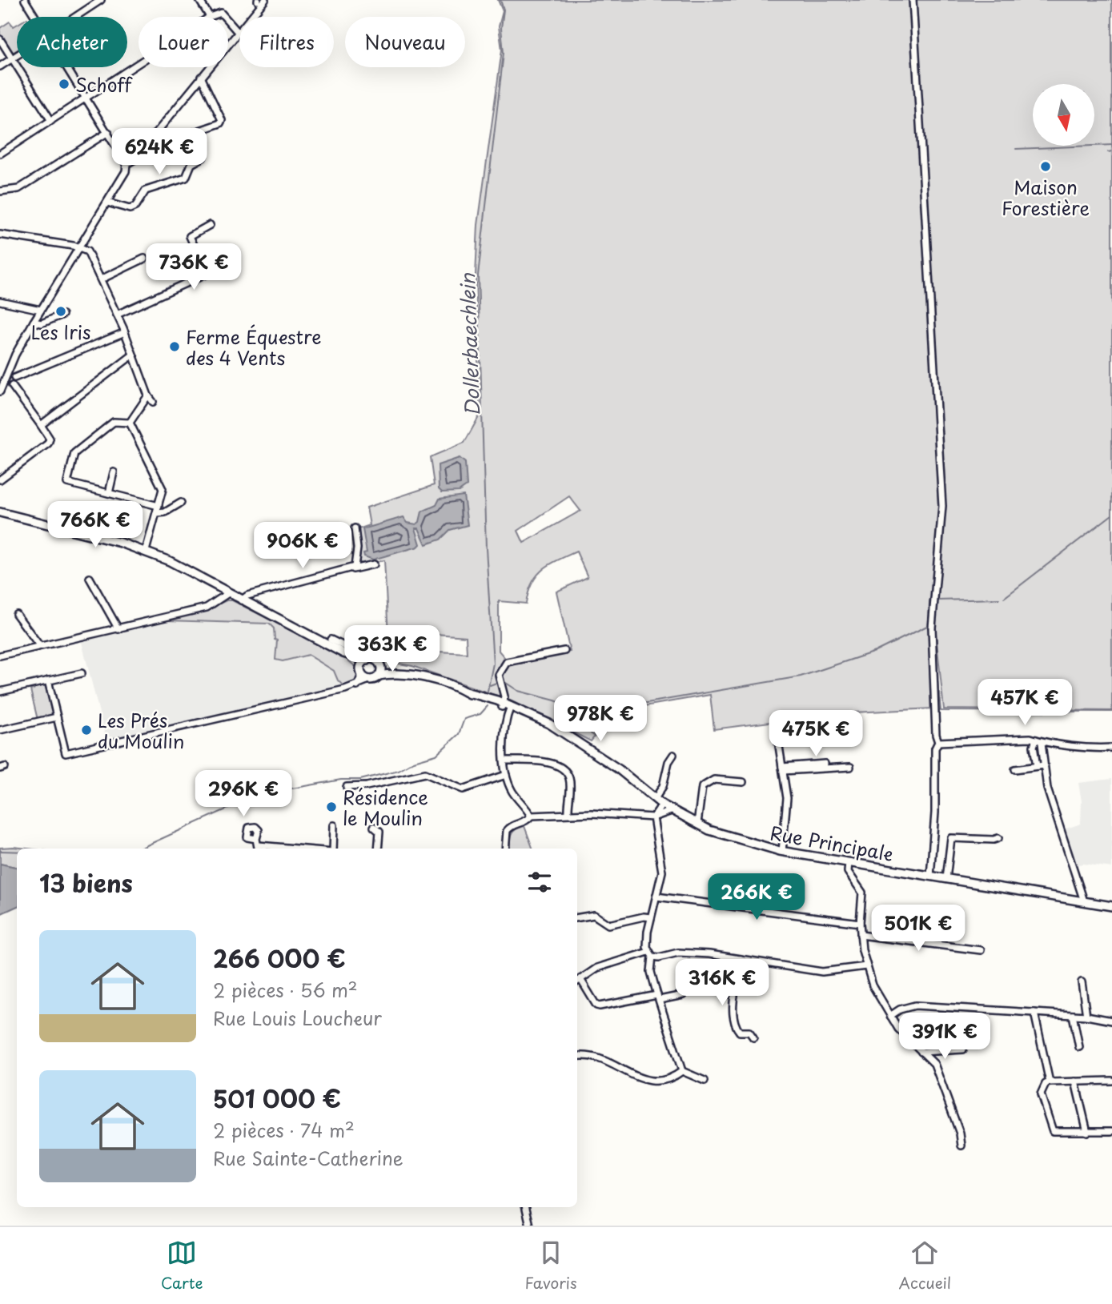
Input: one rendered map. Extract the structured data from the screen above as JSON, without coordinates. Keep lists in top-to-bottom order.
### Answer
{
  "streets": {
    "main road": ["Rue Principale"]
  },
  "water": ["Dollerbaechlein"],
  "places": [
    "Schoff",
    "Maison Forestière",
    "Les Iris",
    "Ferme Équestre des 4 Vents",
    "Les Prés du Moulin",
    "Résidence le Moulin"
  ],
  "north": "bottom",
  "page": {
    "chip": [
      "Acheter",
      "Louer",
      "Filtres",
      "Nouveau"
    ],
    "price": [
      "624K €",
      "736K €",
      "766K €",
      "906K €",
      "363K €",
      "457K €",
      "978K €",
      "475K €",
      "296K €",
      "266K €",
      "501K €",
      "316K €",
      "391K €"
    ],
    "heading": "13 biens",
    "list": [
      {
        "name": "266 000 €",
        "note": "2 pièces · 56 m² · Rue Louis Loucheur"
      },
      {
        "name": "501 000 €",
        "note": "2 pièces · 74 m² · Rue Sainte-Catherine"
      }
    ],
    "tabs": ["Carte", "Favoris", "Accueil"]
  }
}
